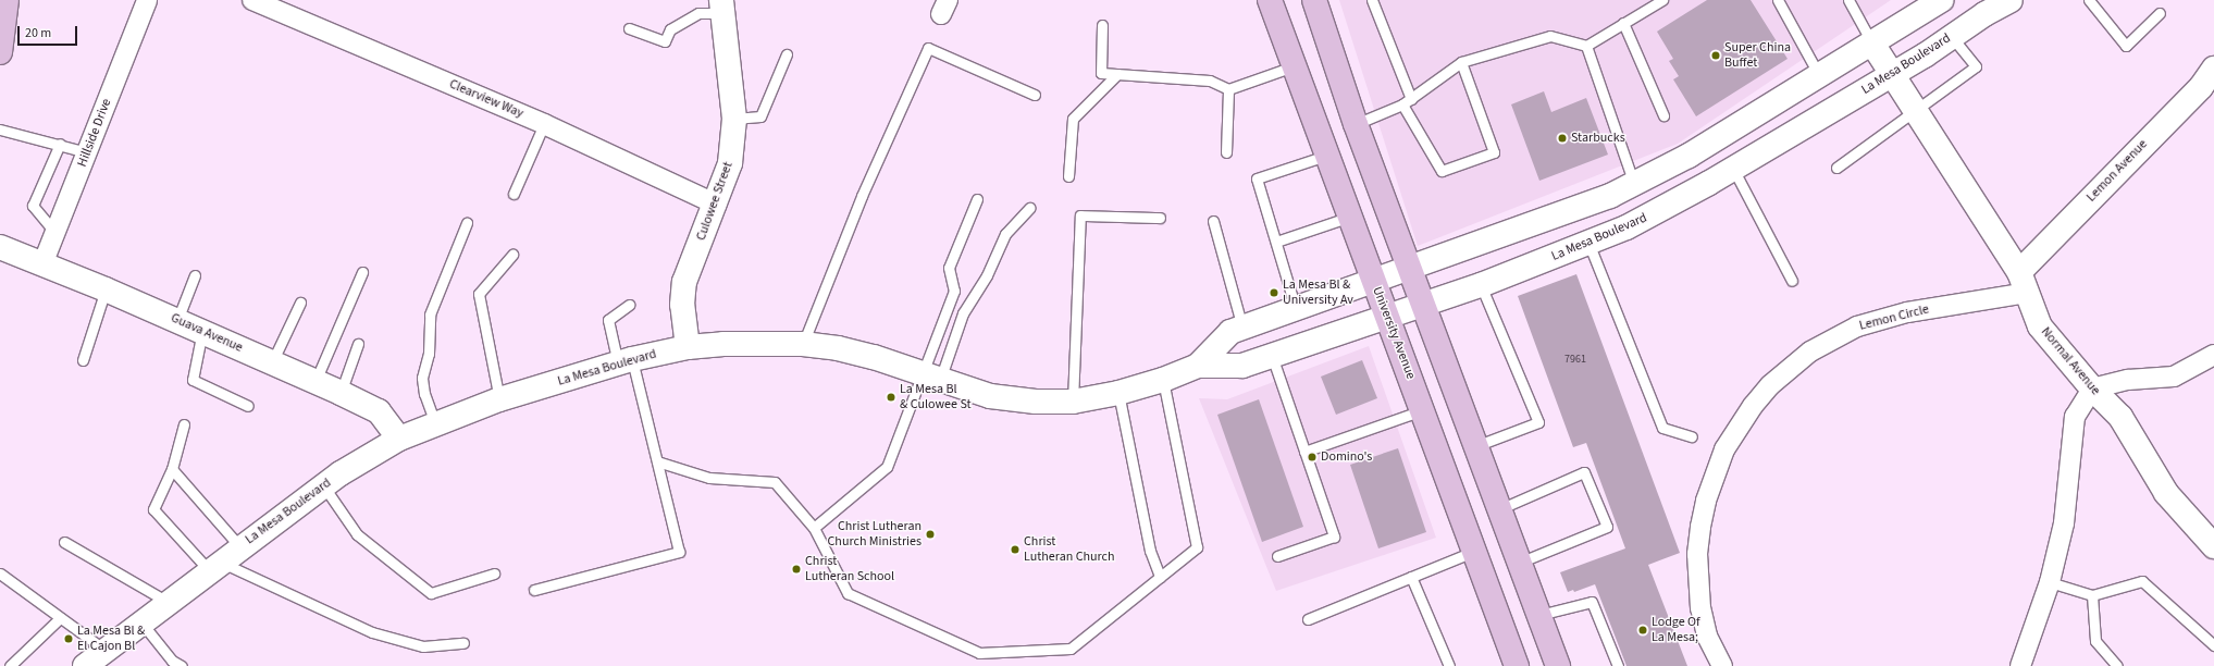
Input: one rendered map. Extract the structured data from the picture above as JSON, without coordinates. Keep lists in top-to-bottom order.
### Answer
{
  "streets": {
    "main road": [
      "La Mesa Boulevard",
      "Lemon Avenue",
      "Culowee Street",
      "Guava Avenue",
      "University Avenue",
      "Normal Avenue"
    ],
    "street": ["Clearview Way", "Hillside Drive", "Lemon Circle"]
  },
  "crossings": [
    ["La Mesa Boulevard", "Culowee Street"],
    ["La Mesa Boulevard", "Guava Avenue"],
    ["La Mesa Boulevard", "University Avenue"],
    ["La Mesa Boulevard", "Normal Avenue"],
    ["Clearview Way", "Culowee Street"],
    ["Hillside Drive", "Guava Avenue"],
    ["Lemon Avenue", "Lemon Circle"],
    ["Lemon Avenue", "Normal Avenue"],
    ["Lemon Circle", "Normal Avenue"]
  ],
  "places": [
    "Super China Buffet",
    "Starbucks",
    "La Mesa Bl & University Av",
    "La Mesa Bl & Culowee St",
    "Domino's",
    "Christ Lutheran Church Ministries",
    "Christ Lutheran Church",
    "Christ Lutheran School",
    "Lodge Of La Mesa;",
    "La Mesa Bl & El Cajon Bl"
  ],
  "house_numbers": ["7961"],
  "scale_bar": "20 m"
}
